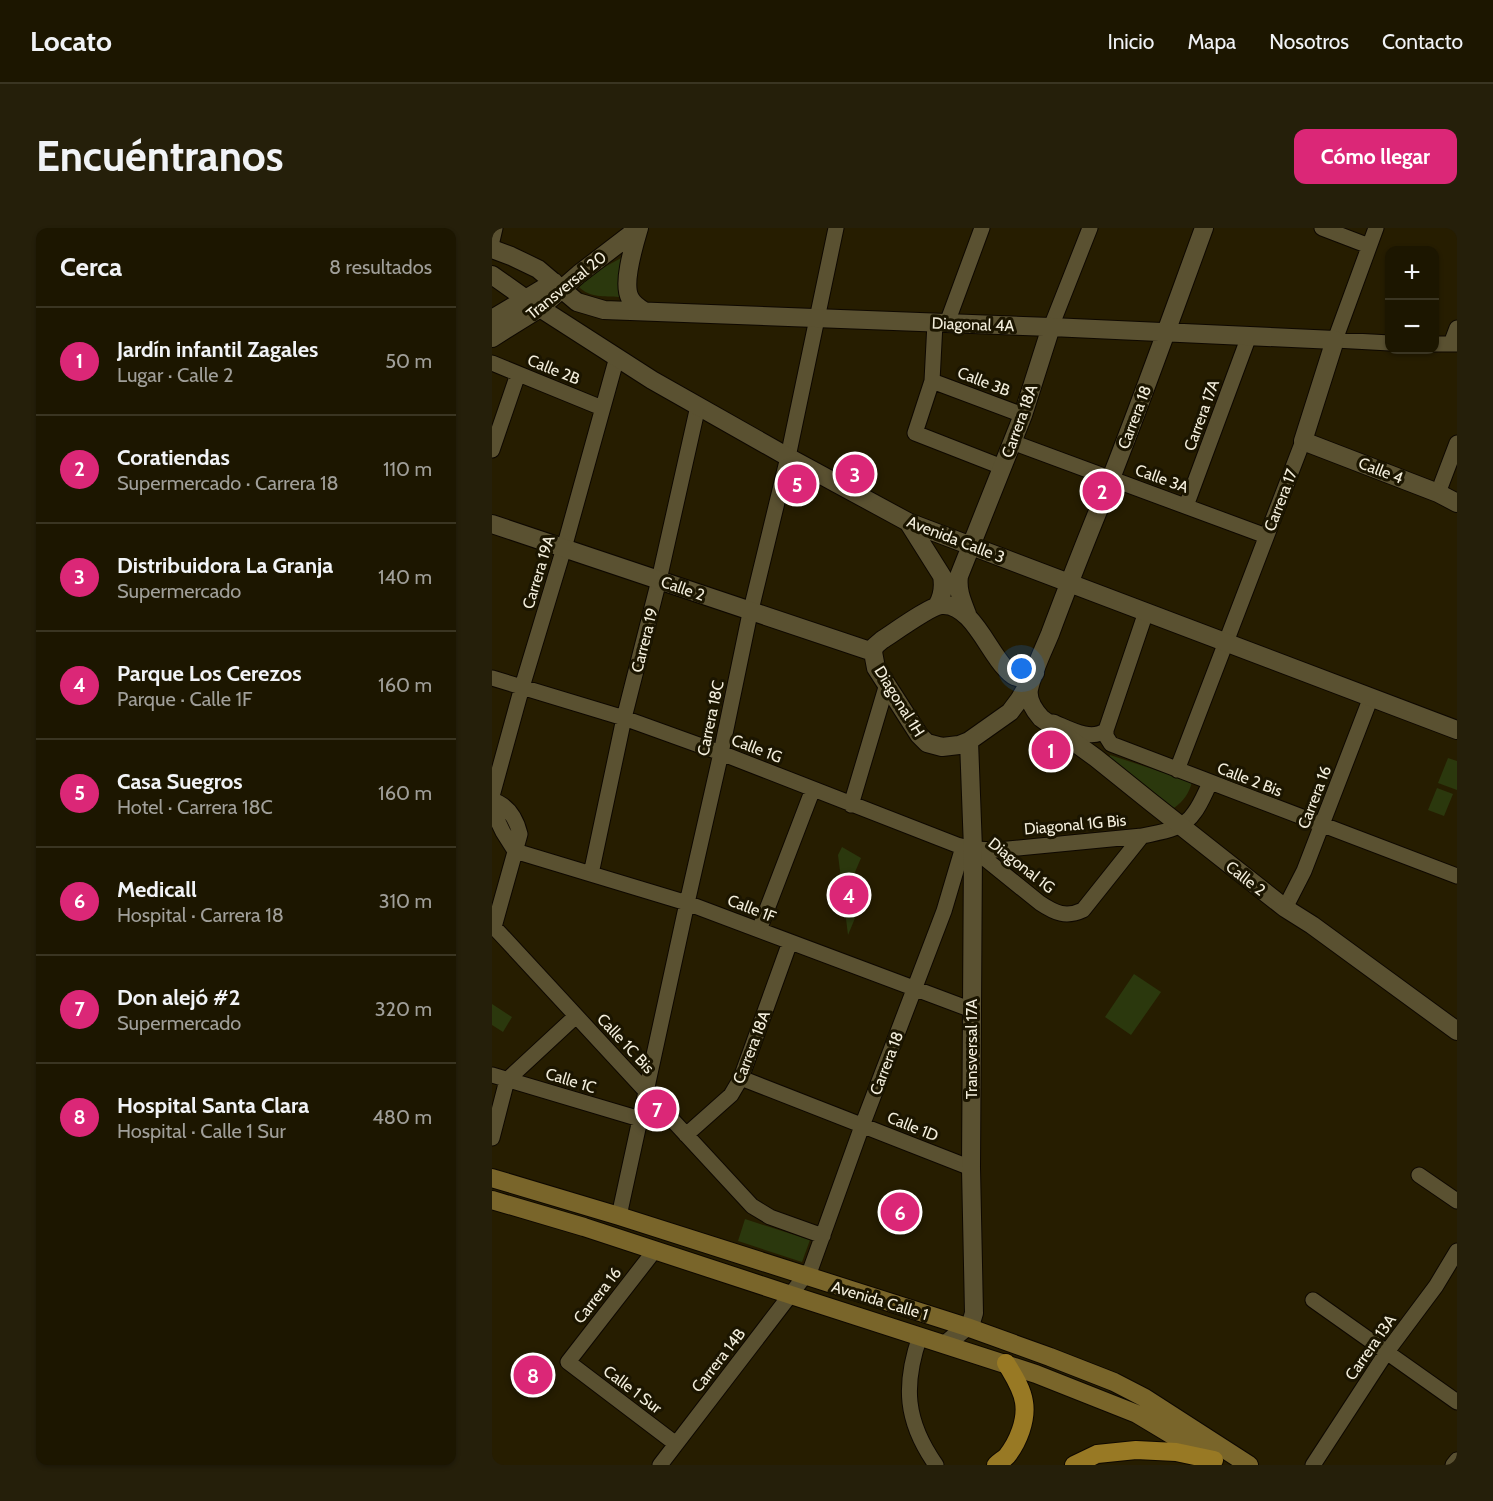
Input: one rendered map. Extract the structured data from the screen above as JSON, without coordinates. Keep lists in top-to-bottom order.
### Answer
{
  "streets": {
    "main road": ["Avenida Calle 1"],
    "street": [
      "Transversal 20",
      "Diagonal 4A",
      "Calle 2B",
      "Calle 3B",
      "Carrera 17A",
      "Carrera 18",
      "Carrera 18A",
      "Calle 4",
      "Calle 3A",
      "Carrera 17",
      "Avenida Calle 3",
      "Carrera 19A",
      "Calle 2",
      "Carrera 19",
      "Diagonal 1H",
      "Carrera 18C",
      "Calle 1G",
      "Calle 2 Bis",
      "Carrera 16",
      "Diagonal 1G Bis",
      "Diagonal 1G",
      "Calle 1F",
      "Calle 1C Bis",
      "Transversal 17A",
      "Calle 1C",
      "Calle 1D",
      "Carrera 13A",
      "Carrera 14B",
      "Calle 1 Sur"
    ]
  },
  "crossings": [
    ["Transversal 20", "Diagonal 4A"],
    ["Transversal 20", "Avenida Calle 3"],
    ["Diagonal 4A", "Carrera 17A"],
    ["Diagonal 4A", "Carrera 18"],
    ["Diagonal 4A", "Carrera 18A"],
    ["Diagonal 4A", "Carrera 17"],
    ["Diagonal 4A", "Carrera 18C"],
    ["Calle 2B", "Carrera 19A"],
    ["Calle 3B", "Carrera 18A"],
    ["Carrera 17A", "Calle 3A"],
    ["Carrera 18", "Carrera 18A"],
    ["Carrera 18", "Calle 3A"],
    ["Carrera 18", "Avenida Calle 3"],
    ["Carrera 18", "Calle 2"],
    ["Carrera 18", "Diagonal 1H"],
    ["Carrera 18", "Calle 1G"],
    ["Carrera 18", "Diagonal 1G Bis"],
    ["Carrera 18", "Diagonal 1G"],
    ["Carrera 18", "Calle 1F"],
    ["Carrera 18", "Calle 1C Bis"],
    ["Carrera 18", "Transversal 17A"],
    ["Carrera 18", "Calle 1D"],
    ["Carrera 18", "Avenida Calle 1"],
    ["Carrera 18", "Carrera 14B"],
    ["Carrera 18A", "Calle 3A"],
    ["Carrera 18A", "Avenida Calle 3"],
    ["Carrera 18A", "Calle 2"],
    ["Carrera 18A", "Diagonal 1H"],
    ["Carrera 18A", "Calle 1F"],
    ["Carrera 18A", "Calle 1C Bis"],
    ["Carrera 18A", "Transversal 17A"],
    ["Carrera 18A", "Calle 1D"],
    ["Calle 4", "Carrera 17"],
    ["Calle 3A", "Carrera 17"],
    ["Carrera 17", "Avenida Calle 3"],
    ["Carrera 17", "Calle 2 Bis"],
    ["Avenida Calle 3", "Carrera 19A"],
    ["Avenida Calle 3", "Carrera 19"],
    ["Avenida Calle 3", "Carrera 18C"],
    ["Avenida Calle 3", "Carrera 16"],
    ["Carrera 19A", "Calle 2"],
    ["Carrera 19A", "Calle 1G"],
    ["Calle 2", "Carrera 19"],
    ["Calle 2", "Diagonal 1H"],
    ["Calle 2", "Carrera 18C"],
    ["Calle 2", "Carrera 16"],
    ["Calle 2", "Diagonal 1G Bis"],
    ["Calle 2", "Transversal 17A"],
    ["Carrera 19", "Calle 1G"],
    ["Carrera 19", "Calle 1F"],
    ["Diagonal 1H", "Transversal 17A"],
    ["Carrera 18C", "Calle 1G"],
    ["Carrera 18C", "Calle 1F"],
    ["Carrera 18C", "Calle 1C Bis"],
    ["Carrera 18C", "Calle 1C"],
    ["Carrera 18C", "Avenida Calle 1"],
    ["Calle 1G", "Diagonal 1G Bis"],
    ["Calle 1G", "Diagonal 1G"],
    ["Calle 1G", "Transversal 17A"],
    ["Calle 2 Bis", "Carrera 16"],
    ["Carrera 16", "Avenida Calle 1"],
    ["Carrera 16", "Calle 1 Sur"],
    ["Diagonal 1G Bis", "Diagonal 1G"],
    ["Diagonal 1G Bis", "Transversal 17A"],
    ["Diagonal 1G", "Transversal 17A"],
    ["Calle 1F", "Transversal 17A"],
    ["Transversal 17A", "Calle 1D"],
    ["Transversal 17A", "Avenida Calle 1"],
    ["Avenida Calle 1", "Carrera 14B"],
    ["Carrera 14B", "Calle 1 Sur"]
  ],
  "page": {
    "header": "Locato",
    "nav": [
      "Inicio",
      "Mapa",
      "Nosotros",
      "Contacto"
    ],
    "buttons": "Cómo llegar",
    "title": "Encuéntranos",
    "heading": ["Cerca", "8 resultados"],
    "map_buttons": ["+", "−"],
    "list": [
      {
        "mark": "1",
        "name": "Jardín infantil Zagales",
        "note": "Lugar · Calle 2",
        "value": "50 m"
      },
      {
        "mark": "2",
        "name": "Coratiendas",
        "note": "Supermercado · Carrera 18",
        "value": "110 m"
      },
      {
        "mark": "3",
        "name": "Distribuidora La Granja",
        "note": "Supermercado",
        "value": "140 m"
      },
      {
        "mark": "4",
        "name": "Parque Los Cerezos",
        "note": "Parque · Calle 1F",
        "value": "160 m"
      },
      {
        "mark": "5",
        "name": "Casa Suegros",
        "note": "Hotel · Carrera 18C",
        "value": "160 m"
      },
      {
        "mark": "6",
        "name": "Medicall",
        "note": "Hospital · Carrera 18",
        "value": "310 m"
      },
      {
        "mark": "7",
        "name": "Don alejó #2",
        "note": "Supermercado",
        "value": "320 m"
      },
      {
        "mark": "8",
        "name": "Hospital Santa Clara",
        "note": "Hospital · Calle 1 Sur",
        "value": "480 m"
      }
    ],
    "pins": [
      "3",
      "5",
      "2",
      "1",
      "4",
      "7",
      "6",
      "8"
    ]
  }
}
